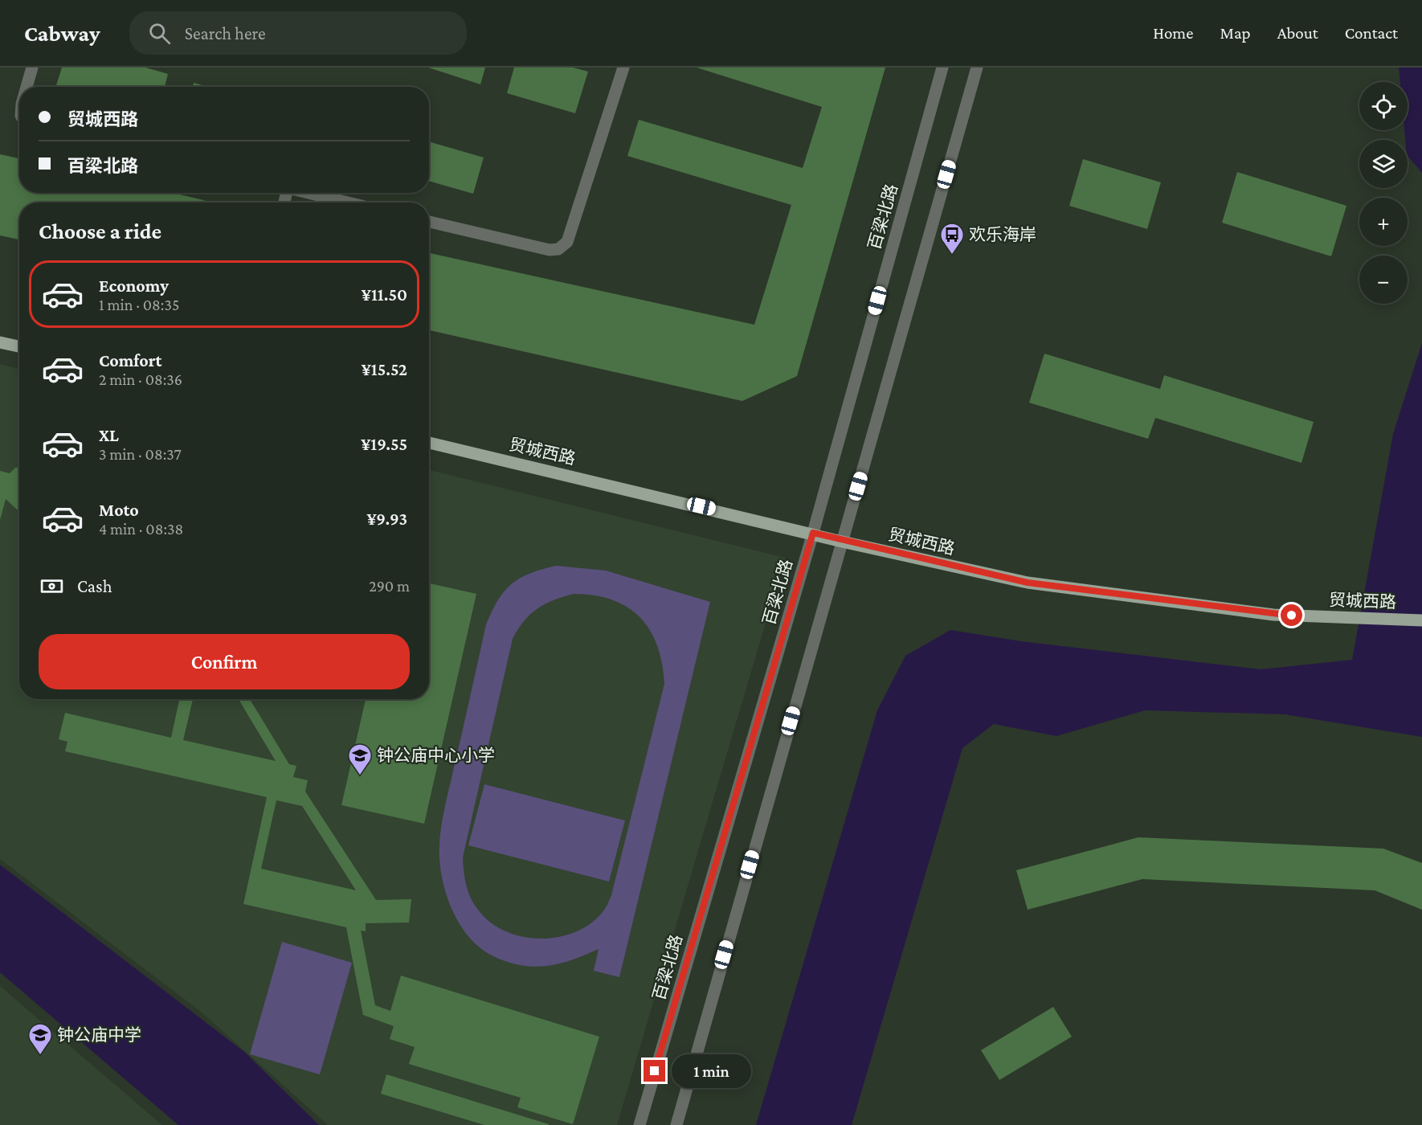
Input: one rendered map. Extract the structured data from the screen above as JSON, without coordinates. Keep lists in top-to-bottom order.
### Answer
{
  "streets": {
    "main road": ["贸城西路"],
    "street": ["百梁北路"]
  },
  "crossings": [
    ["百梁北路", "贸城西路"]
  ],
  "places": {
    "bus stop": ["欢乐海岸"],
    "school or university": ["钟公庙中心小学", "钟公庙中学"]
  },
  "page": {
    "header": "Cabway",
    "search": "Search here",
    "nav": [
      "Home",
      "Map",
      "About",
      "Contact"
    ],
    "map_buttons": ["+", "−"],
    "banner": ["贸城西路", "百梁北路"],
    "heading": "Choose a ride",
    "list": [
      {
        "name": "Economy",
        "note": "1 min · 08:35",
        "value": "¥11.50"
      },
      {
        "name": "Comfort",
        "note": "2 min · 08:36",
        "value": "¥15.52"
      },
      {
        "name": "XL",
        "note": "3 min · 08:37",
        "value": "¥19.55"
      },
      {
        "name": "Moto",
        "note": "4 min · 08:38",
        "value": "¥9.93"
      }
    ],
    "pay": ["Cash", "290 m"],
    "buttons": "Confirm",
    "bubble": "1 min"
  }
}
